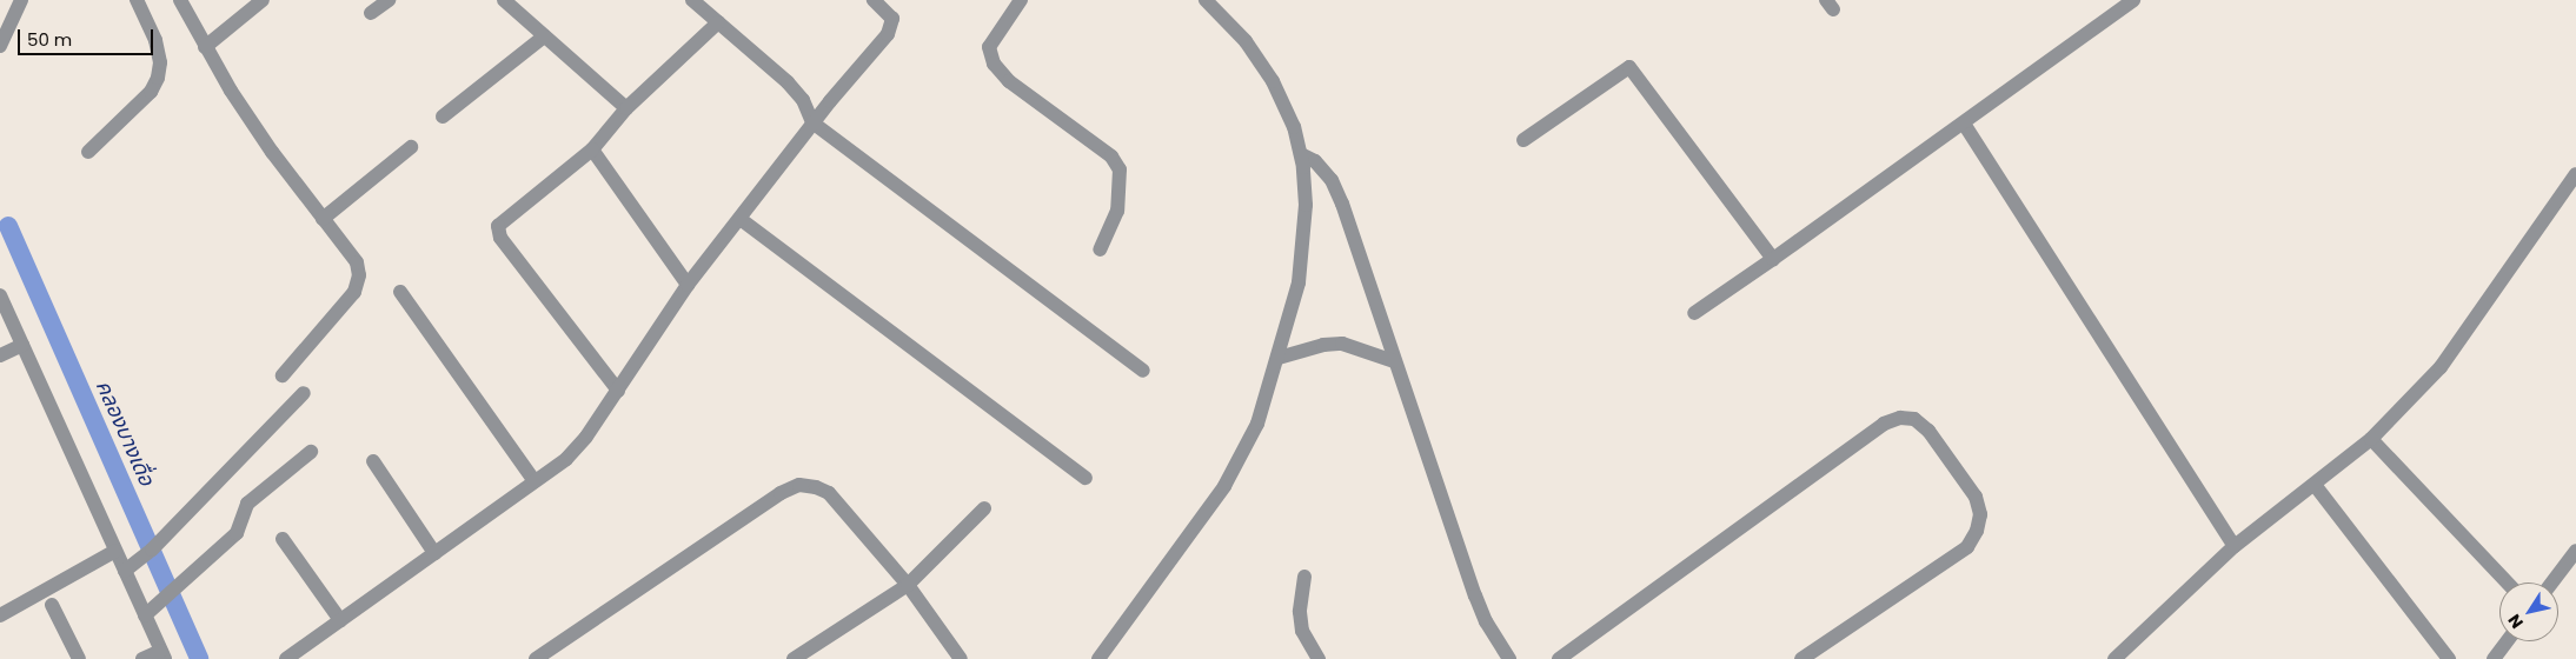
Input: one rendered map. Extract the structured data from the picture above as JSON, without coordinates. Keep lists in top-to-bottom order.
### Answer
{
  "water": ["คลองบางเดื่อ"],
  "scale_bar": "50 m",
  "north": "bottom left"
}
